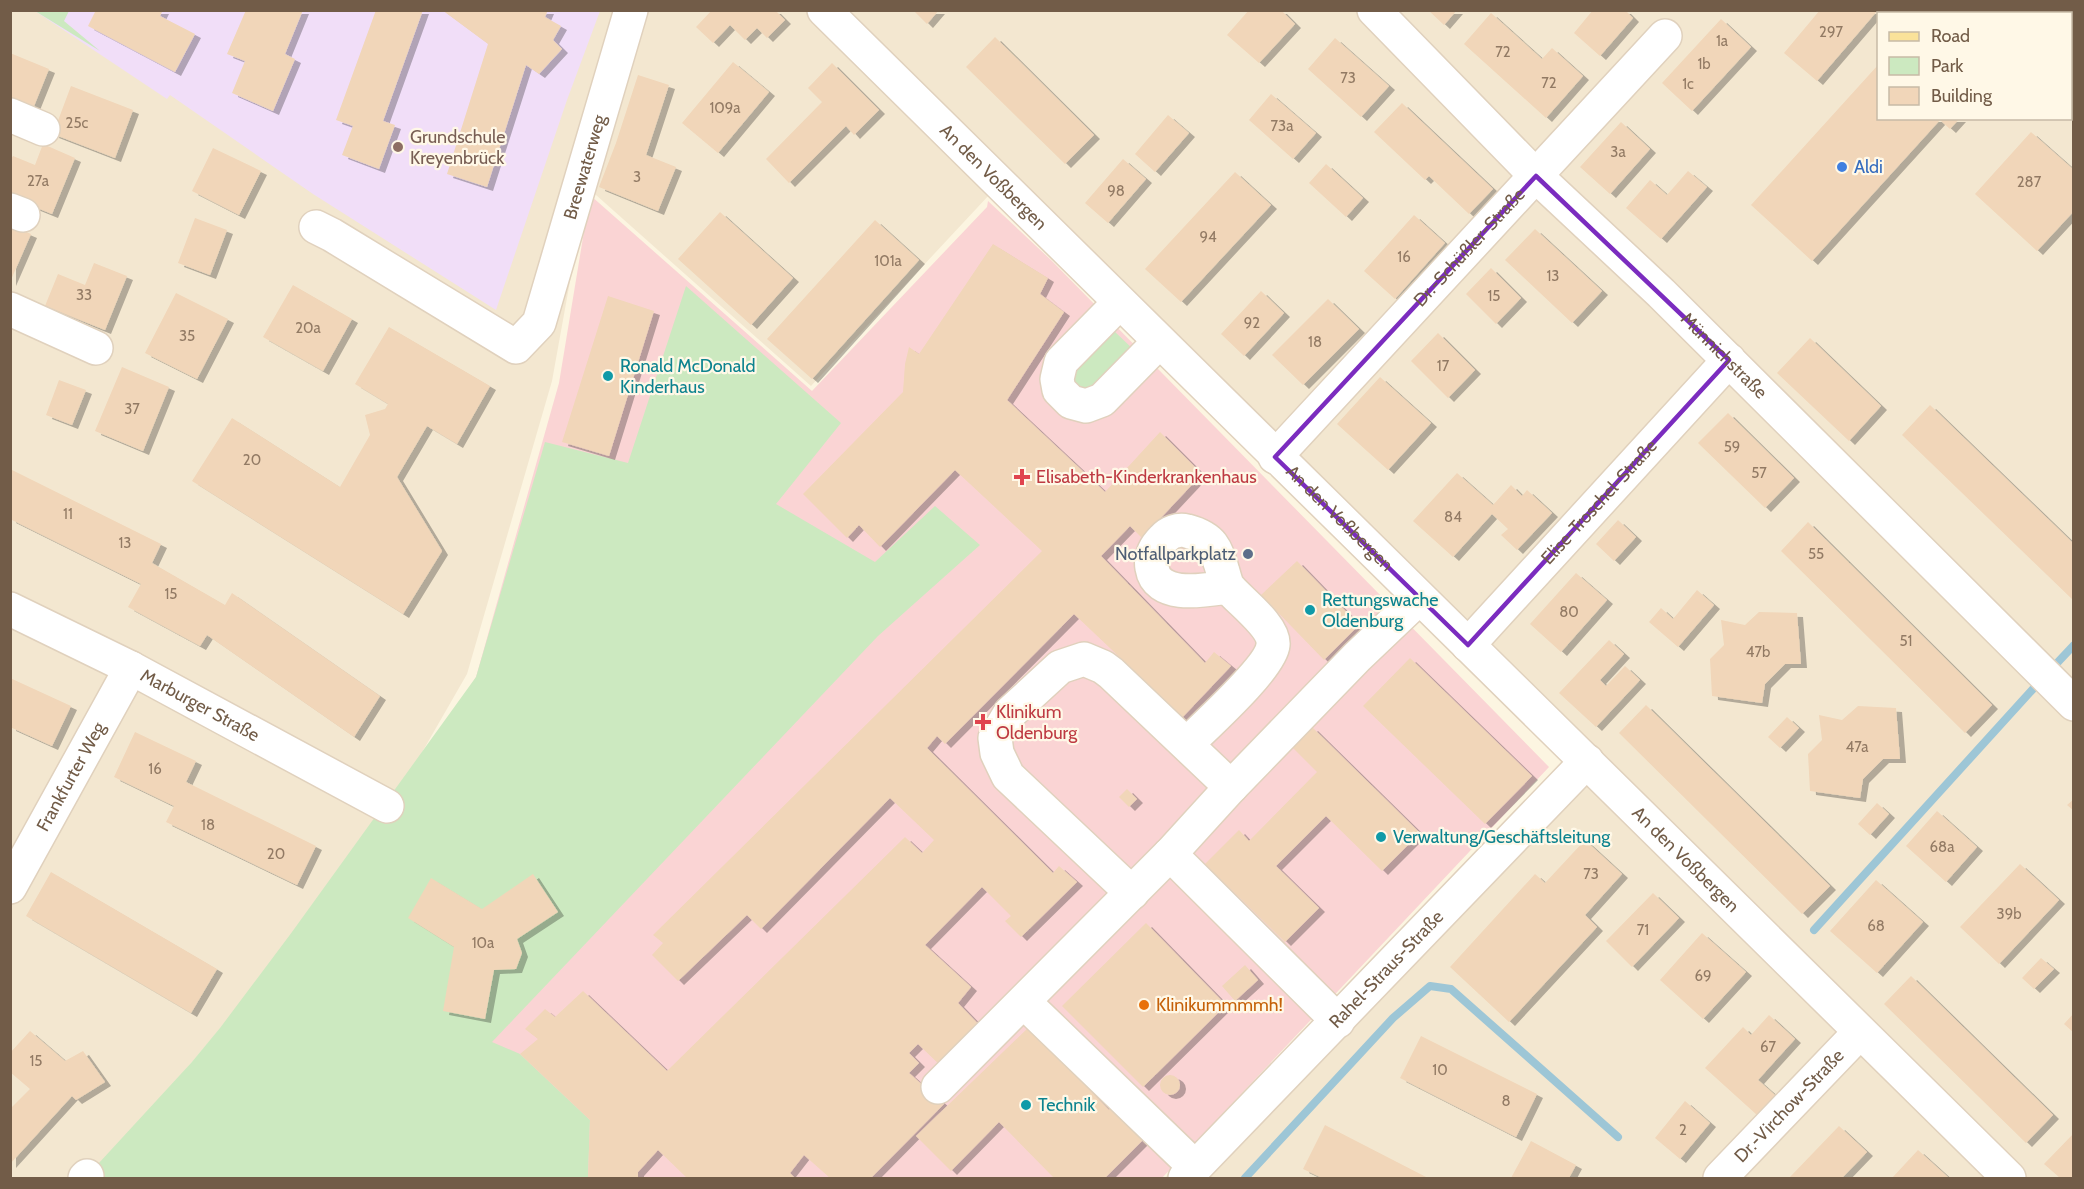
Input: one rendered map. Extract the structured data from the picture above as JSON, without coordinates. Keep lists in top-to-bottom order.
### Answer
{
  "streets": {
    "street": [
      "Breewaterweg",
      "An den Voßbergen",
      "Dr.-Schüßler-Straße",
      "Münnichstraße",
      "Elise-Troschel-Straße",
      "Marburger Straße",
      "Frankfurter Weg",
      "Rahel-Straus-Straße",
      "Dr.-Virchow-Straße"
    ]
  },
  "crossings": [
    ["An den Voßbergen", "Dr.-Schüßler-Straße"],
    ["An den Voßbergen", "Elise-Troschel-Straße"],
    ["An den Voßbergen", "Rahel-Straus-Straße"],
    ["An den Voßbergen", "Dr.-Virchow-Straße"],
    ["Dr.-Schüßler-Straße", "Münnichstraße"],
    ["Münnichstraße", "Elise-Troschel-Straße"],
    ["Marburger Straße", "Frankfurter Weg"]
  ],
  "places": {
    "other": [
      "Grundschule Kreyenbrück",
      "Aldi",
      "Ronald McDonald Kinderhaus",
      "Notfallparkplatz",
      "Rettungswache Oldenburg",
      "Verwaltung/Geschäftsleitung",
      "Klinikummmmh!",
      "Technik"
    ],
    "health": ["Elisabeth-Kinderkrankenhaus", "Klinikum Oldenburg"]
  },
  "house_numbers": [
    "297",
    "1a",
    "72",
    "1b",
    "73",
    "72",
    "1c",
    "109a",
    "25c",
    "73a",
    "3a",
    "3",
    "27a",
    "287",
    "98",
    "94",
    "16",
    "101a",
    "13",
    "33",
    "15",
    "92",
    "20a",
    "35",
    "18",
    "17",
    "37",
    "59",
    "20",
    "57",
    "11",
    "84",
    "13",
    "55",
    "15",
    "80",
    "51",
    "47b",
    "47a",
    "16",
    "18",
    "68a",
    "20",
    "73",
    "39b",
    "68",
    "71",
    "10a",
    "69",
    "67",
    "15",
    "10",
    "8",
    "2"
  ],
  "legend": ["Road", "Park", "Building"]
}
